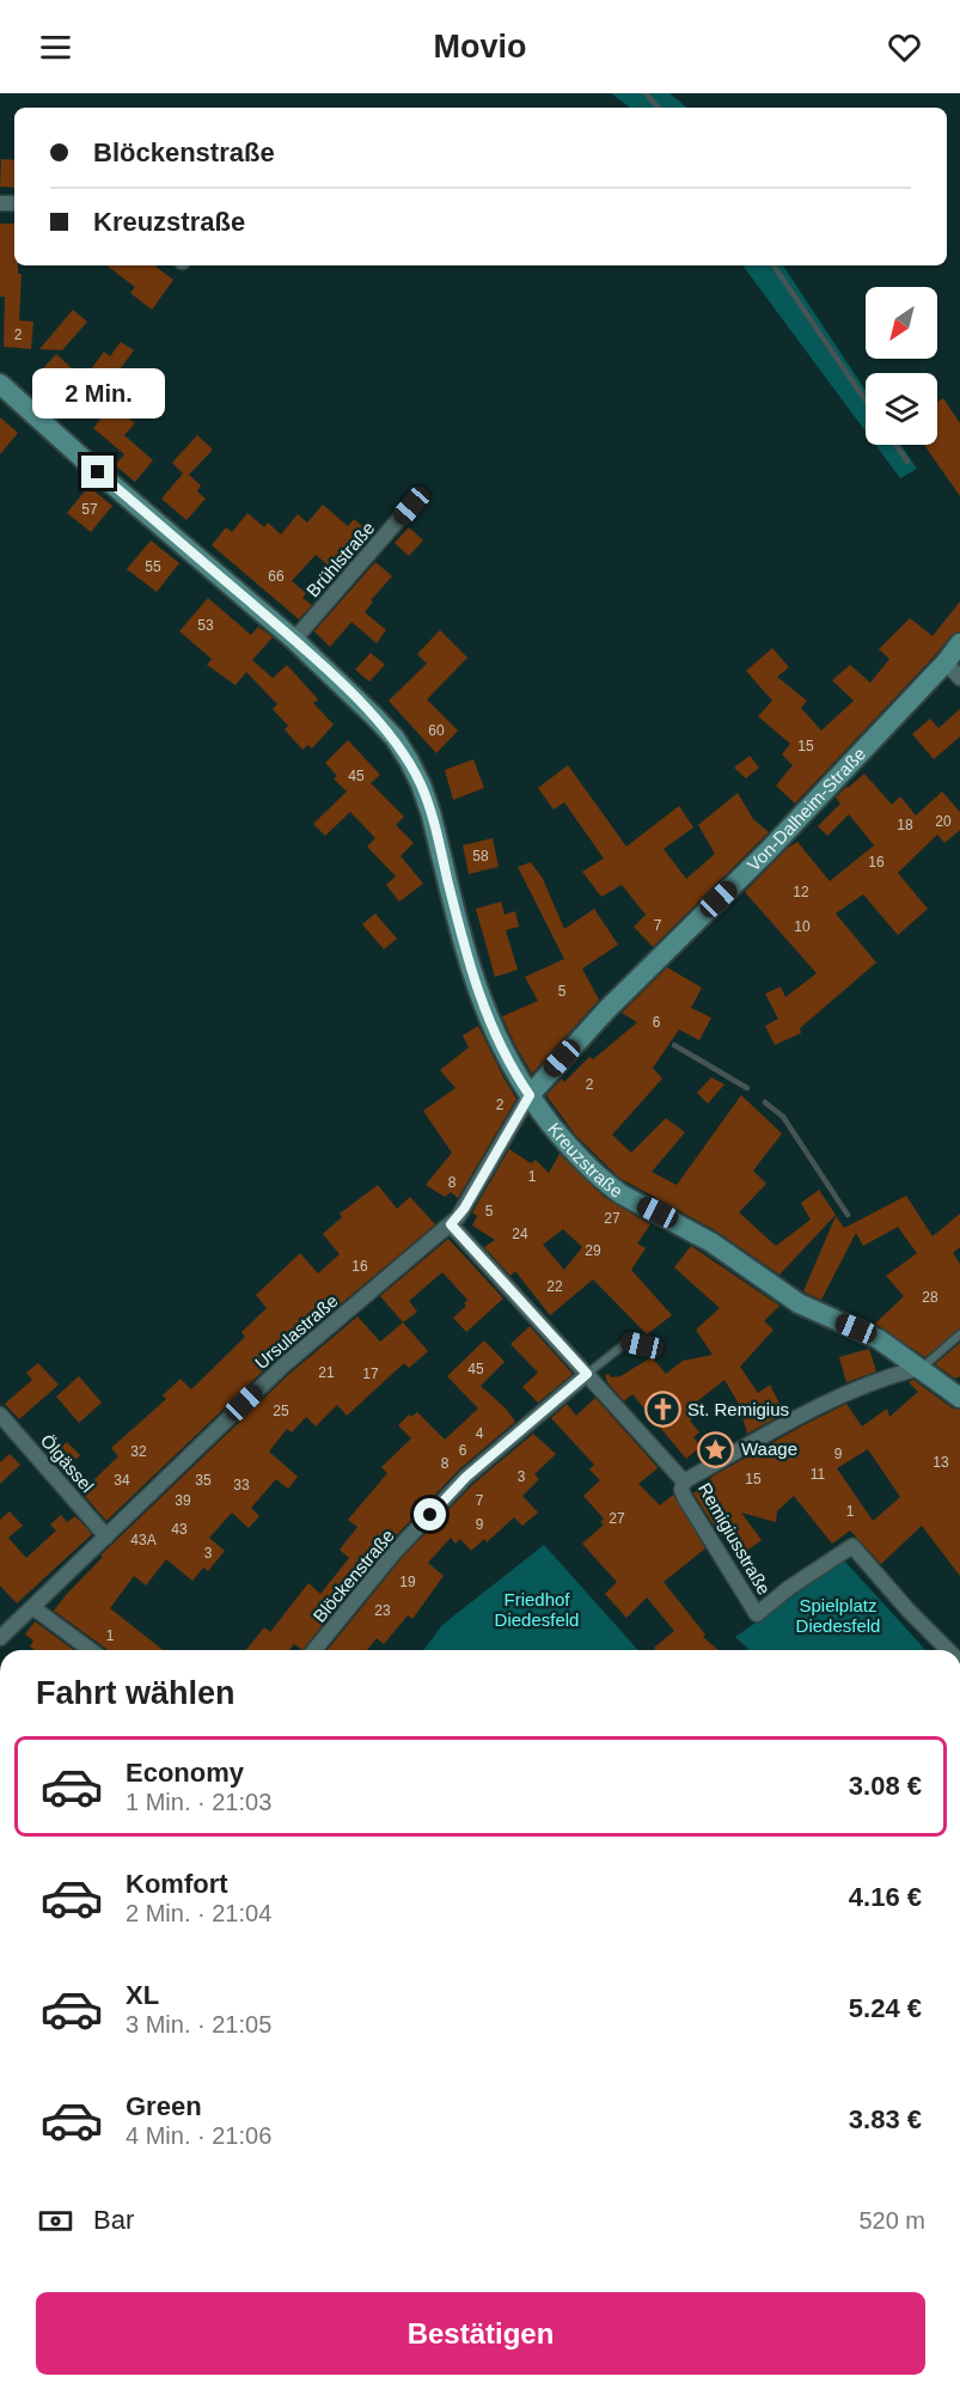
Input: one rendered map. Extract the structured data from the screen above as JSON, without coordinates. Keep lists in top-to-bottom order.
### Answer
{
  "streets": {
    "street": [
      "Brühlstraße",
      "Von-Dalheim-Straße",
      "Kreuzstraße",
      "Ursulastraße",
      "Ölgässel",
      "Remigiusstraße",
      "Blöckenstraße"
    ]
  },
  "crossings": [
    ["Brühlstraße", "Kreuzstraße"],
    ["Von-Dalheim-Straße", "Kreuzstraße"],
    ["Von-Dalheim-Straße", "Ursulastraße"],
    ["Kreuzstraße", "Ursulastraße"],
    ["Kreuzstraße", "Remigiusstraße"],
    ["Ursulastraße", "Ölgässel"],
    ["Ursulastraße", "Remigiusstraße"],
    ["Remigiusstraße", "Blöckenstraße"]
  ],
  "parks": ["Friedhof Diedesfeld", "Spielplatz Diedesfeld"],
  "places": {
    "church": ["St. Remigius"],
    "place": ["Waage"]
  },
  "house_numbers": [
    "2",
    "57",
    "55",
    "66",
    "53",
    "60",
    "15",
    "45",
    "20",
    "18",
    "58",
    "16",
    "12",
    "7",
    "10",
    "5",
    "6",
    "2",
    "2",
    "1",
    "8",
    "5",
    "27",
    "24",
    "29",
    "16",
    "22",
    "28",
    "45",
    "21",
    "17",
    "25",
    "4",
    "6",
    "32",
    "9",
    "13",
    "8",
    "11",
    "3",
    "15",
    "34",
    "35",
    "33",
    "39",
    "7",
    "1",
    "27",
    "9",
    "43",
    "43A",
    "3",
    "19",
    "23",
    "1"
  ],
  "north": "bottom left",
  "page": {
    "header": "Movio",
    "banner": ["Blöckenstraße", "Kreuzstraße"],
    "bubble": "2 Min.",
    "heading": "Fahrt wählen",
    "list": [
      {
        "name": "Economy",
        "note": "1 Min. · 21:03",
        "value": "3.08 €"
      },
      {
        "name": "Komfort",
        "note": "2 Min. · 21:04",
        "value": "4.16 €"
      },
      {
        "name": "XL",
        "note": "3 Min. · 21:05",
        "value": "5.24 €"
      },
      {
        "name": "Green",
        "note": "4 Min. · 21:06",
        "value": "3.83 €"
      }
    ],
    "pay": ["Bar", "520 m"],
    "buttons": "Bestätigen"
  }
}
